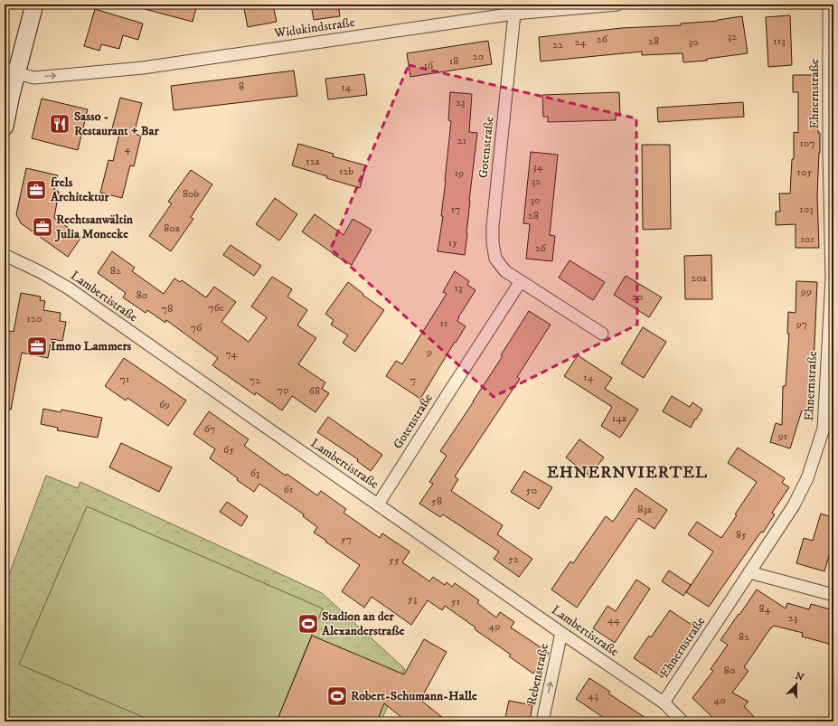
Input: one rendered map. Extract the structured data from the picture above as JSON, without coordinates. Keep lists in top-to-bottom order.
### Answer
{
  "streets": {
    "street": [
      "Widukindstraße",
      "Ehnernstraße",
      "Gotenstraße",
      "Lambertistraße",
      "Rebenstraße"
    ]
  },
  "crossings": [
    ["Widukindstraße", "Gotenstraße"],
    ["Ehnernstraße", "Lambertistraße"],
    ["Gotenstraße", "Lambertistraße"],
    ["Lambertistraße", "Rebenstraße"]
  ],
  "one_way": ["Widukindstraße", "Rebenstraße"],
  "districts": ["EHNERNVIERTEL"],
  "places": {
    "restaurant": ["Sasso - Restaurant + Bar"],
    "office": ["frels Architektur", "Rechtsanwältin Julia Monecke", "Immo Lammers"],
    "sports": ["Stadion an der Alexanderstraße", "Robert-Schumann-Halle"]
  },
  "house_numbers": [
    "32",
    "26",
    "28",
    "113",
    "24",
    "30",
    "22",
    "20",
    "18",
    "16",
    "8",
    "14",
    "23",
    "21",
    "107",
    "4",
    "12a",
    "34",
    "12b",
    "105",
    "19",
    "32",
    "80b",
    "30",
    "17",
    "103",
    "28",
    "80a",
    "101",
    "15",
    "26",
    "82",
    "20a",
    "13",
    "99",
    "80",
    "20",
    "76c",
    "78",
    "120",
    "11",
    "97",
    "76",
    "9",
    "74",
    "14",
    "71",
    "72",
    "7",
    "70",
    "68",
    "69",
    "14a",
    "67",
    "91",
    "65",
    "63",
    "61",
    "50",
    "58",
    "83a",
    "85",
    "57",
    "52",
    "55",
    "53",
    "51",
    "84",
    "23",
    "44",
    "49",
    "82",
    "80",
    "43",
    "40"
  ],
  "north": "top"
}
